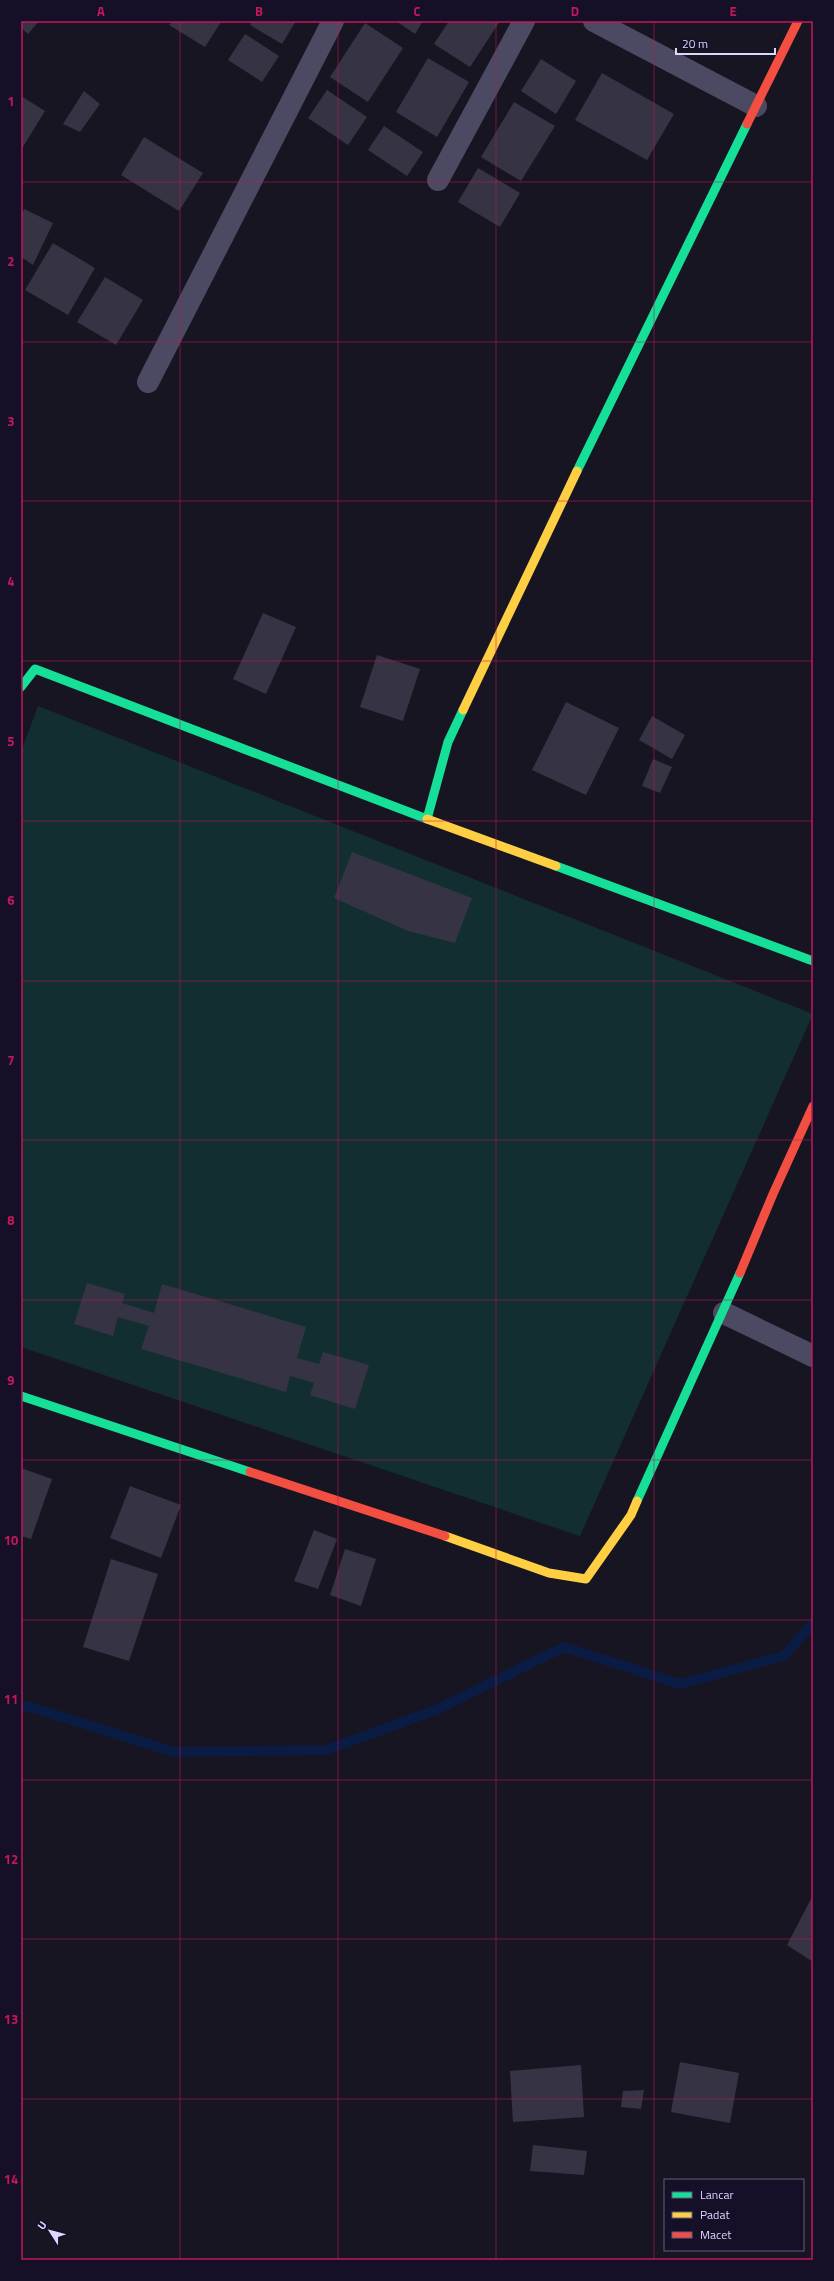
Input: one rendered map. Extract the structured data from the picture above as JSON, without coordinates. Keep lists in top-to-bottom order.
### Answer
{
  "legend": ["Lancar", "Padat", "Macet"],
  "scale_bar": "20 m",
  "north": "top left",
  "grid": {
    "columns": [
      "A",
      "B",
      "C",
      "D",
      "E"
    ],
    "rows": [
      "1",
      "2",
      "3",
      "4",
      "5",
      "6",
      "7",
      "8",
      "9",
      "10",
      "11",
      "12",
      "13",
      "14"
    ]
  }
}
